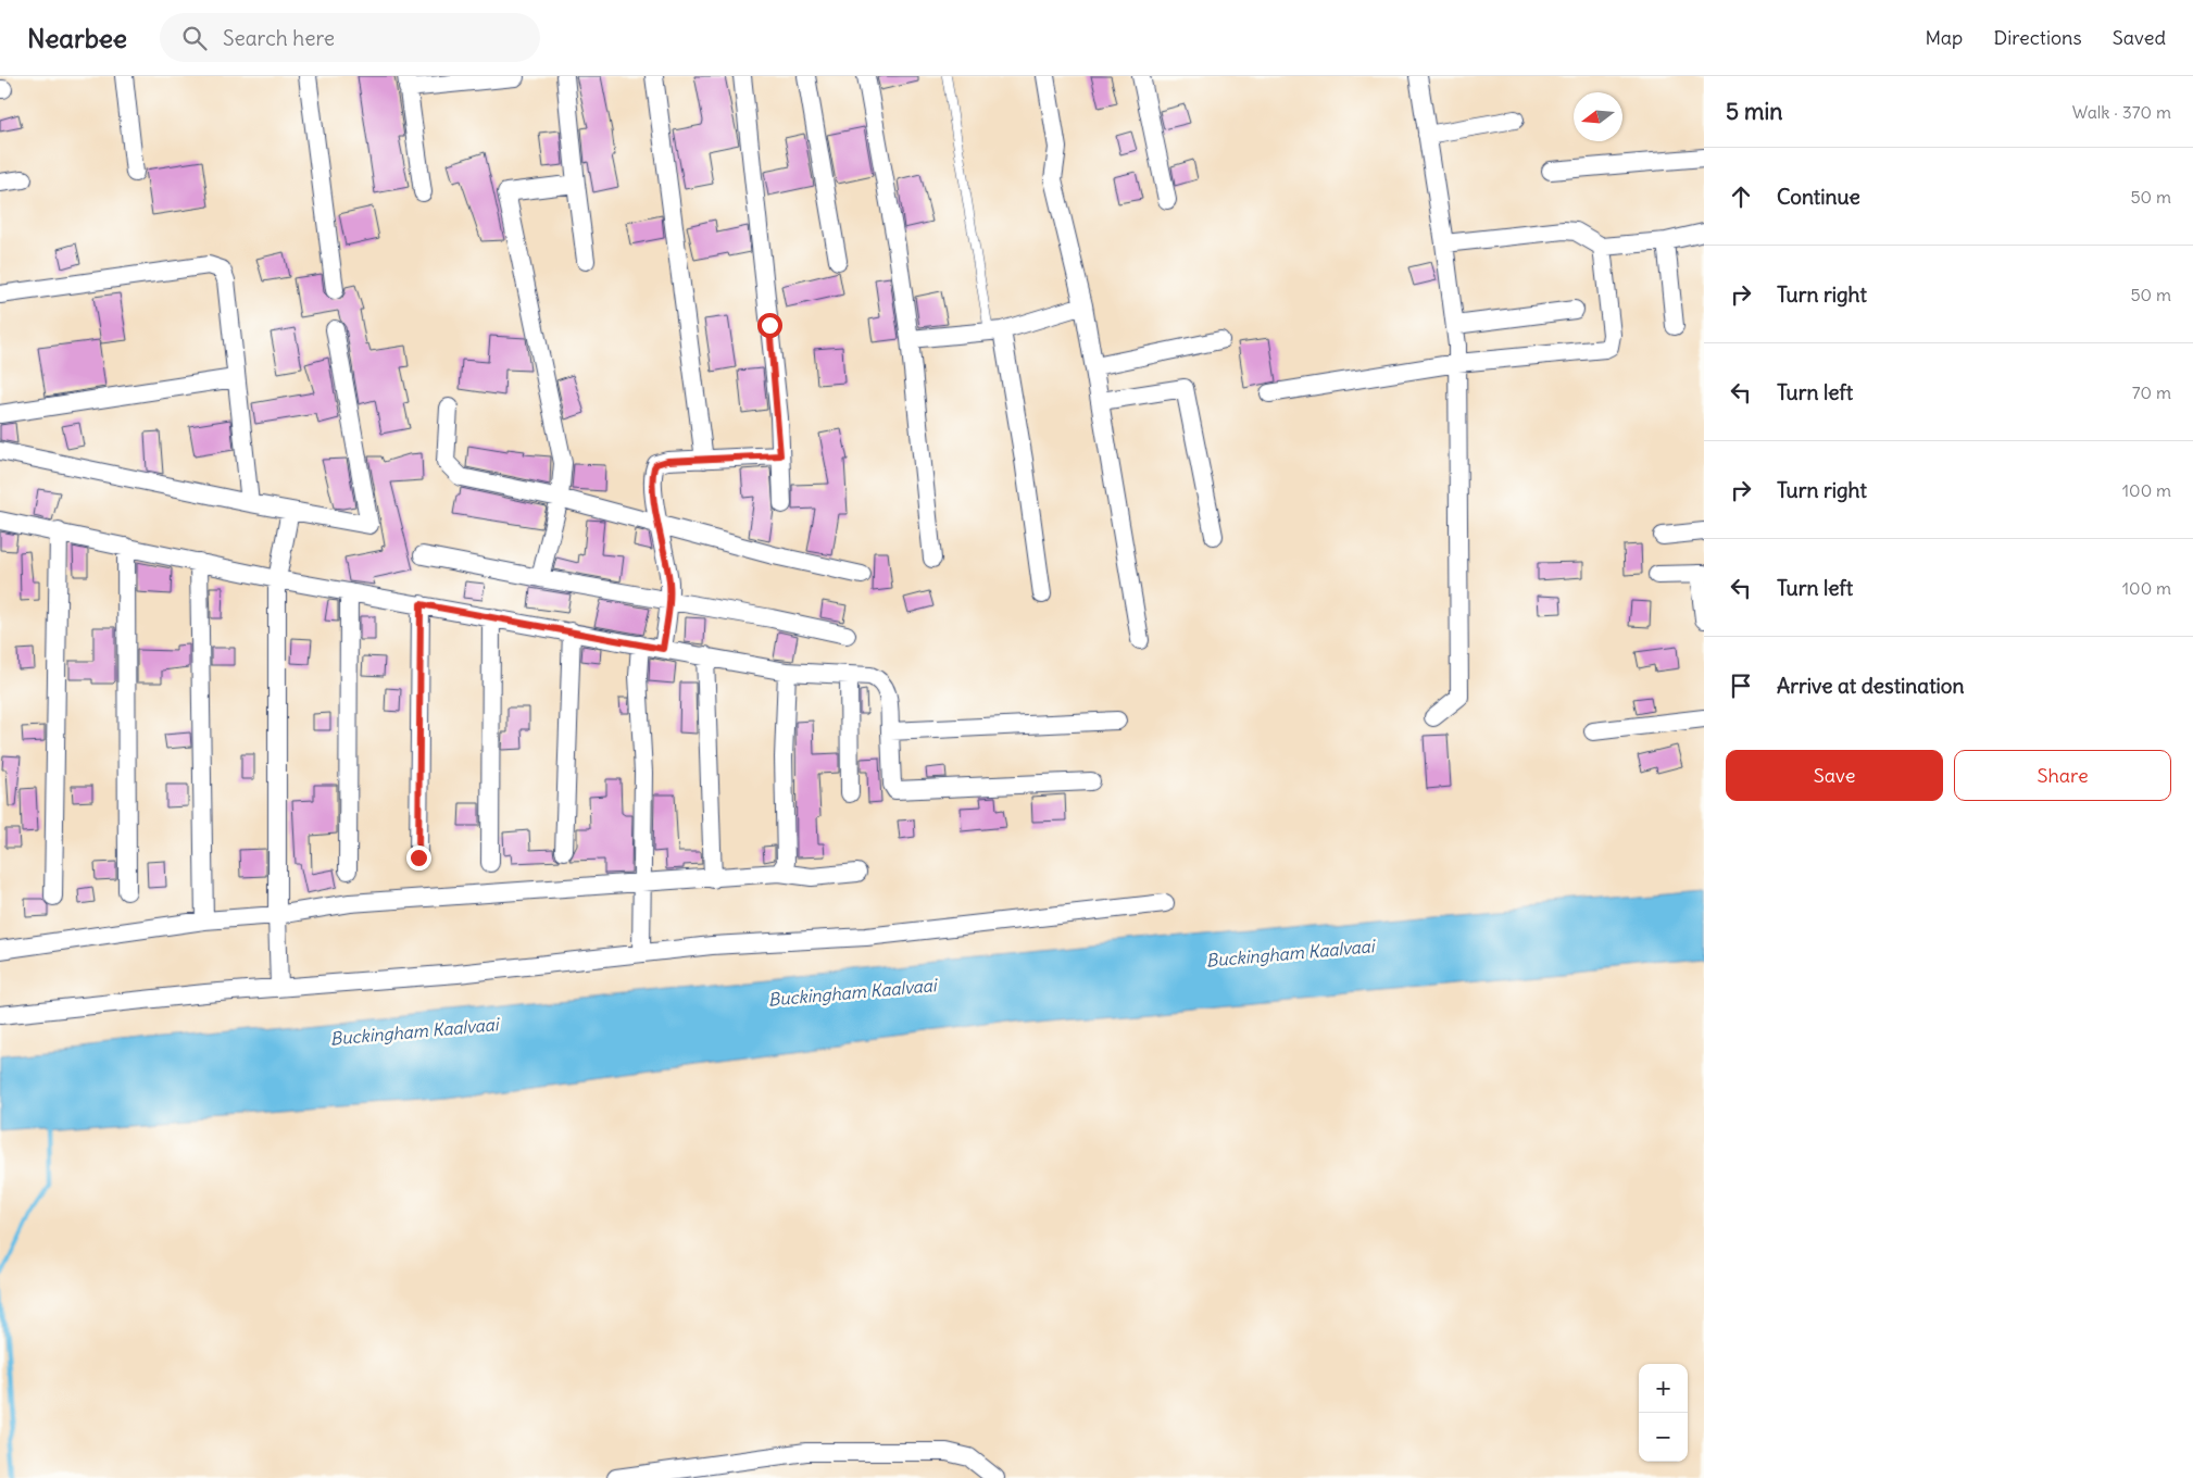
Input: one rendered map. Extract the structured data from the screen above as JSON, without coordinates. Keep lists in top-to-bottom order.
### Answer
{
  "water": ["Buckingham Kaalvaai"],
  "north": "left",
  "page": {
    "header": "Nearbee",
    "search": "Search here",
    "nav": ["Map", "Directions", "Saved"],
    "heading": ["5 min", "Walk · 370 m"],
    "list": [
      ["Continue", "50 m"],
      ["Turn right", "50 m"],
      ["Turn left", "70 m"],
      ["Turn right", "100 m"],
      ["Turn left", "100 m"],
      "Arrive at destination"
    ],
    "buttons": ["Save", "Share"],
    "map_buttons": ["+", "−"]
  }
}
